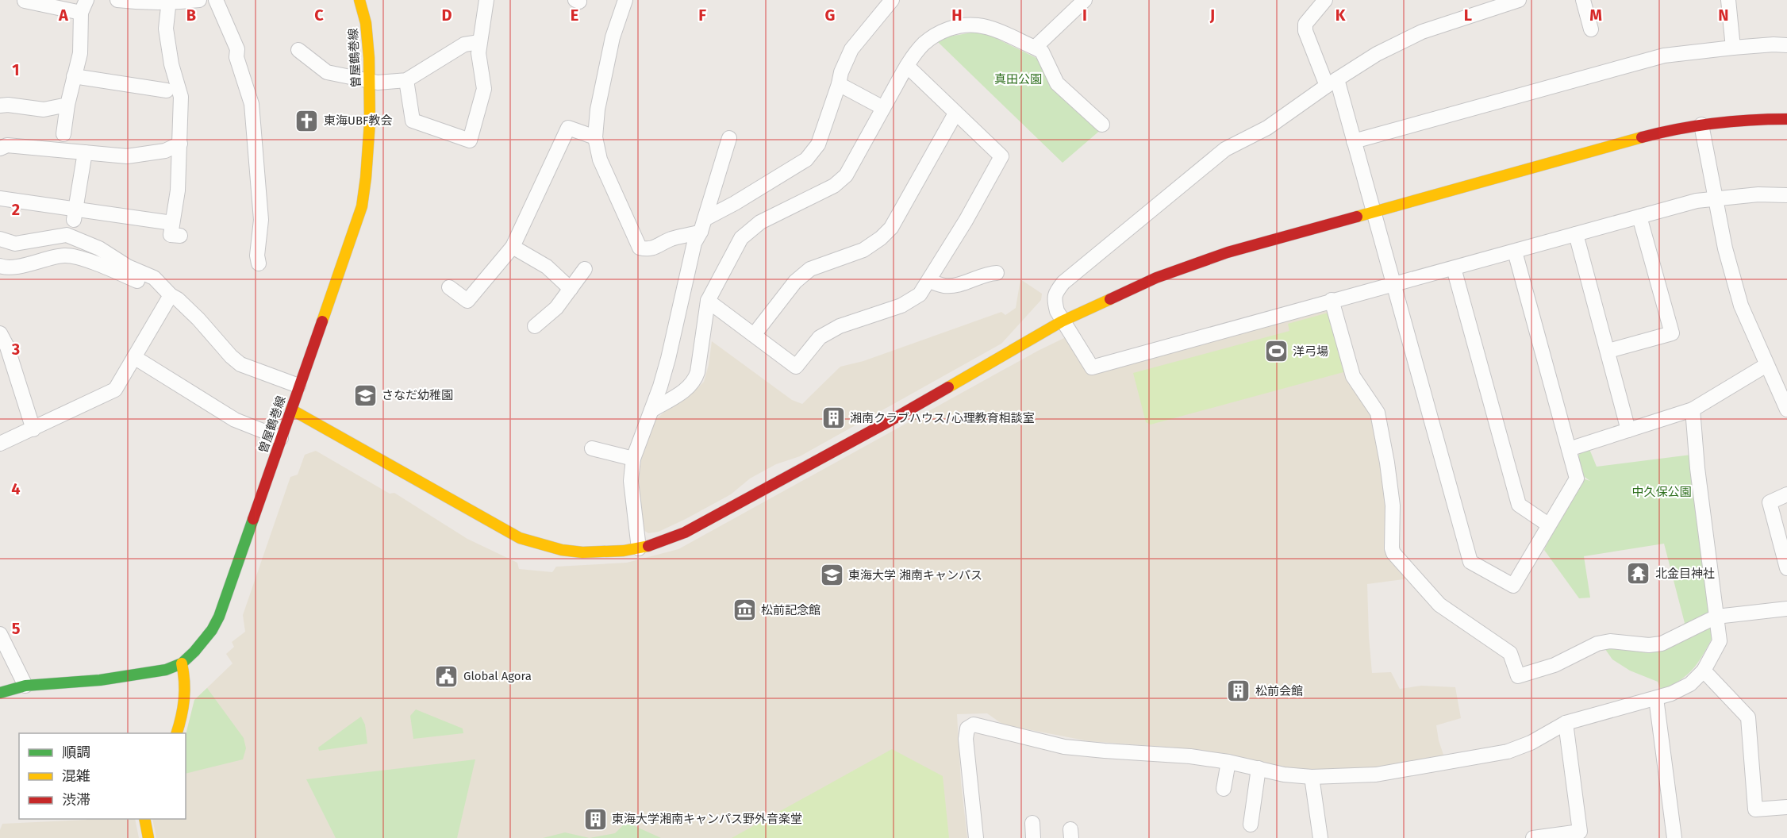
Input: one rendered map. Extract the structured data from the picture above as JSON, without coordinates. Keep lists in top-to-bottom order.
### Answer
{
  "streets": {
    "street": ["曽屋鶴巻線"]
  },
  "parks": ["真田公園", "中久保公園"],
  "places": {
    "church": ["東海UBF教会"],
    "sports": ["洋弓場"],
    "school or university": ["さなだ幼稚園", "東海大学 湘南キャンパス"],
    "building": ["湘南クラブハウス/心理教育相談室", "松前会館", "東海大学湘南キャンパス野外音楽堂"],
    "temple": ["北金目神社"],
    "museum": ["松前記念館"],
    "public building": ["Global Agora"]
  },
  "legend": ["順調", "混雑", "渋滞"],
  "grid": {
    "columns": [
      "A",
      "B",
      "C",
      "D",
      "E",
      "F",
      "G",
      "H",
      "I",
      "J",
      "K",
      "L",
      "M",
      "N"
    ],
    "rows": [
      "1",
      "2",
      "3",
      "4",
      "5"
    ]
  }
}
